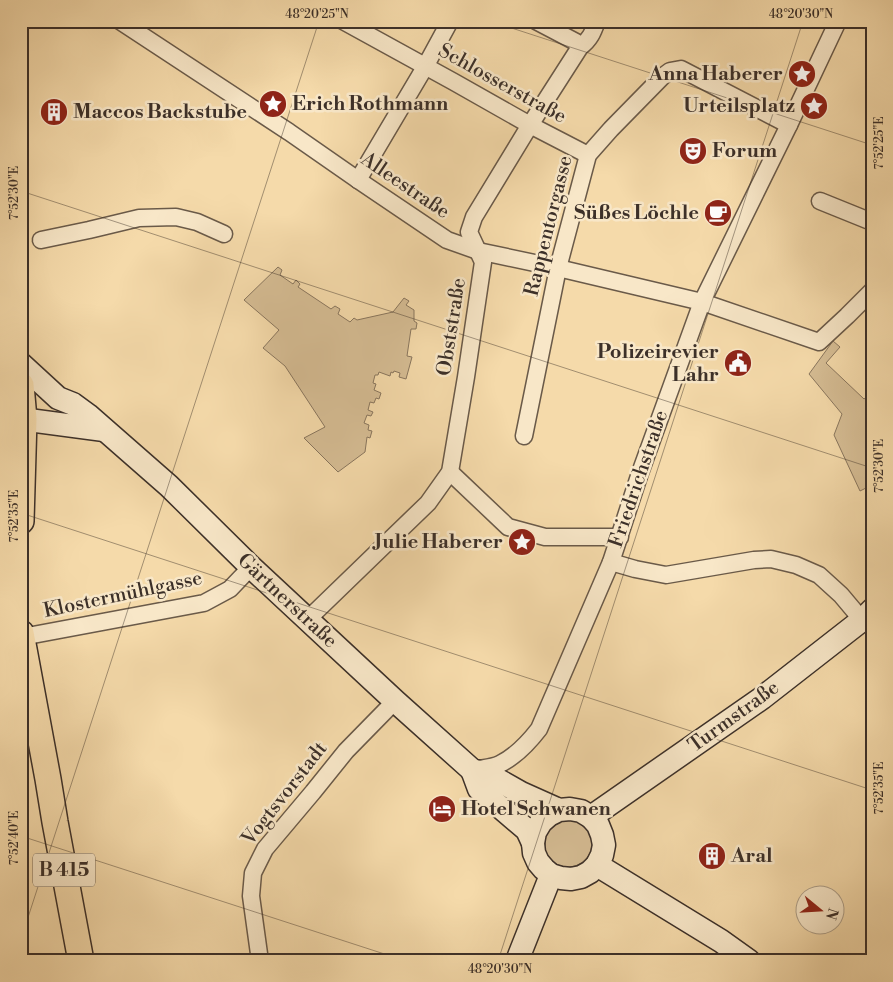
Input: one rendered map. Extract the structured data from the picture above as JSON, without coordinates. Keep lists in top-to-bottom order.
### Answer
{
  "streets": {
    "main road": ["B 415"],
    "street": [
      "Schlosserstraße",
      "Alleestraße",
      "Rappentorgasse",
      "Obststraße",
      "Friedrichstraße",
      "Klostermühlgasse",
      "Gärtnerstraße",
      "Turmstraße",
      "Vogtsvorstadt"
    ]
  },
  "crossings": [
    ["Schlosserstraße", "Rappentorgasse"],
    ["Schlosserstraße", "Obststraße"],
    ["Alleestraße", "Rappentorgasse"],
    ["Alleestraße", "Obststraße"],
    ["Alleestraße", "Friedrichstraße"],
    ["Rappentorgasse", "Friedrichstraße"],
    ["Obststraße", "Gärtnerstraße"],
    ["Friedrichstraße", "Gärtnerstraße"],
    ["Klostermühlgasse", "Gärtnerstraße"],
    ["Klostermühlgasse", "B 415"],
    ["Gärtnerstraße", "Turmstraße"],
    ["Gärtnerstraße", "Vogtsvorstadt"]
  ],
  "places": {
    "place": [
      "Anna Haberer",
      "Erich Rothmann",
      "Urteilsplatz",
      "Julie Haberer"
    ],
    "building": ["Maccos Backstube", "Aral"],
    "theatre": ["Forum"],
    "cafe": ["Süßes Löchle"],
    "public building": ["Polizeirevier Lahr"],
    "hotel": ["Hotel Schwanen"]
  },
  "north": "right",
  "coordinates": [
    "48°20'25\"N",
    "48°20'30\"N",
    "7°52'25\"E",
    "7°52'30\"E",
    "7°52'35\"E",
    "7°52'40\"E"
  ]
}
